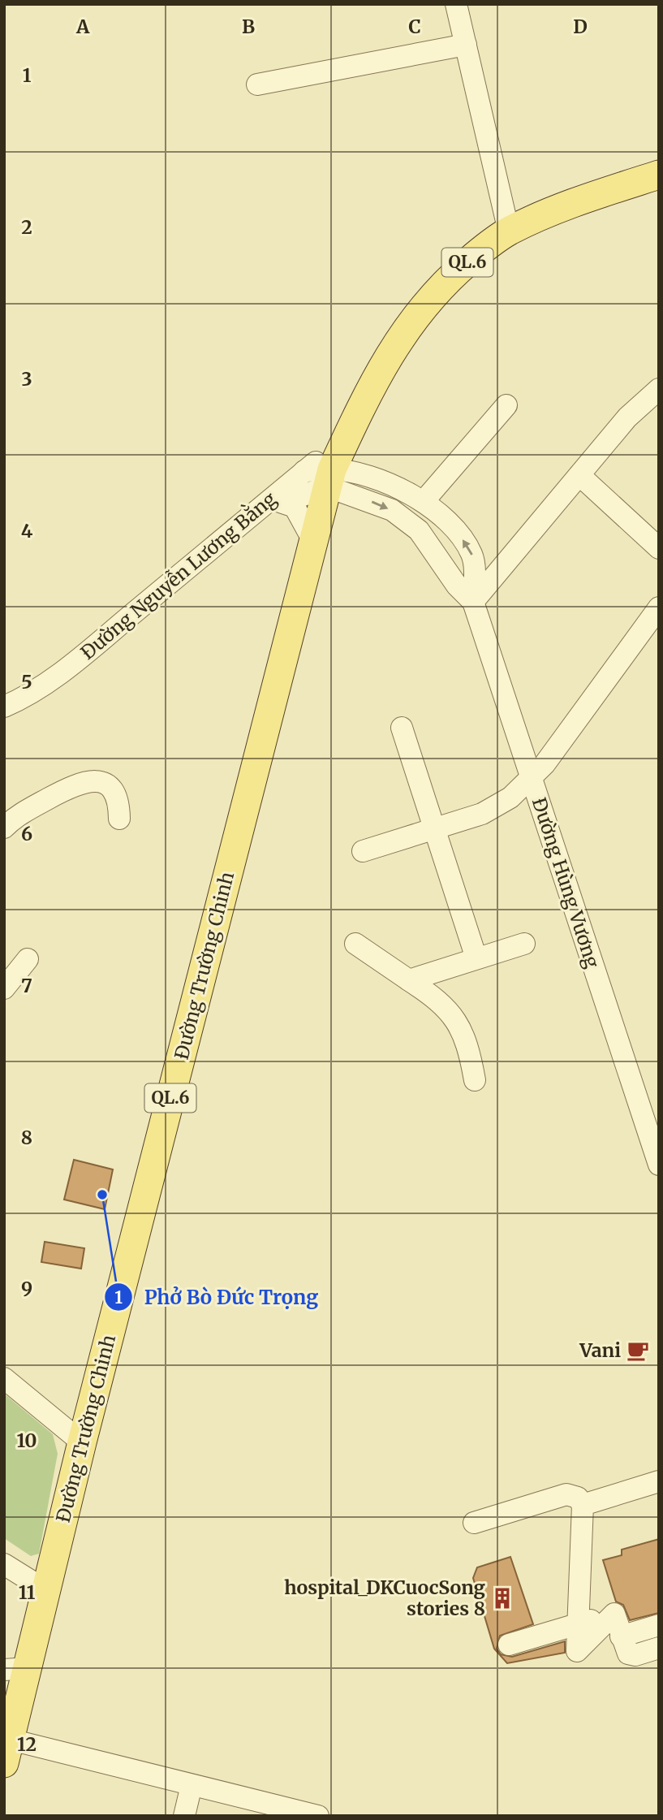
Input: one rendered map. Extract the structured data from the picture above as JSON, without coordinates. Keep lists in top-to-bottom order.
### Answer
{
  "streets": {
    "main road": ["QL.6", "Đường Trường Chinh"],
    "street": ["Đường Nguyễn Lương Bằng", "Đường Hùng Vương"]
  },
  "crossings": [
    ["QL.6", "Đường Trường Chinh"],
    ["Đường Nguyễn Lương Bằng", "Đường Hùng Vương"],
    ["Đường Nguyễn Lương Bằng", "Đường Trường Chinh"],
    ["Đường Hùng Vương", "Đường Trường Chinh"]
  ],
  "places": {
    "other": ["Phở Bò Đức Trọng"],
    "cafe": ["Vani"],
    "building": ["hospital_DKCuocSong stories 8"]
  },
  "grid": {
    "columns": [
      "A",
      "B",
      "C",
      "D"
    ],
    "rows": [
      "1",
      "2",
      "3",
      "4",
      "5",
      "6",
      "7",
      "8",
      "9",
      "10",
      "11",
      "12"
    ]
  }
}
